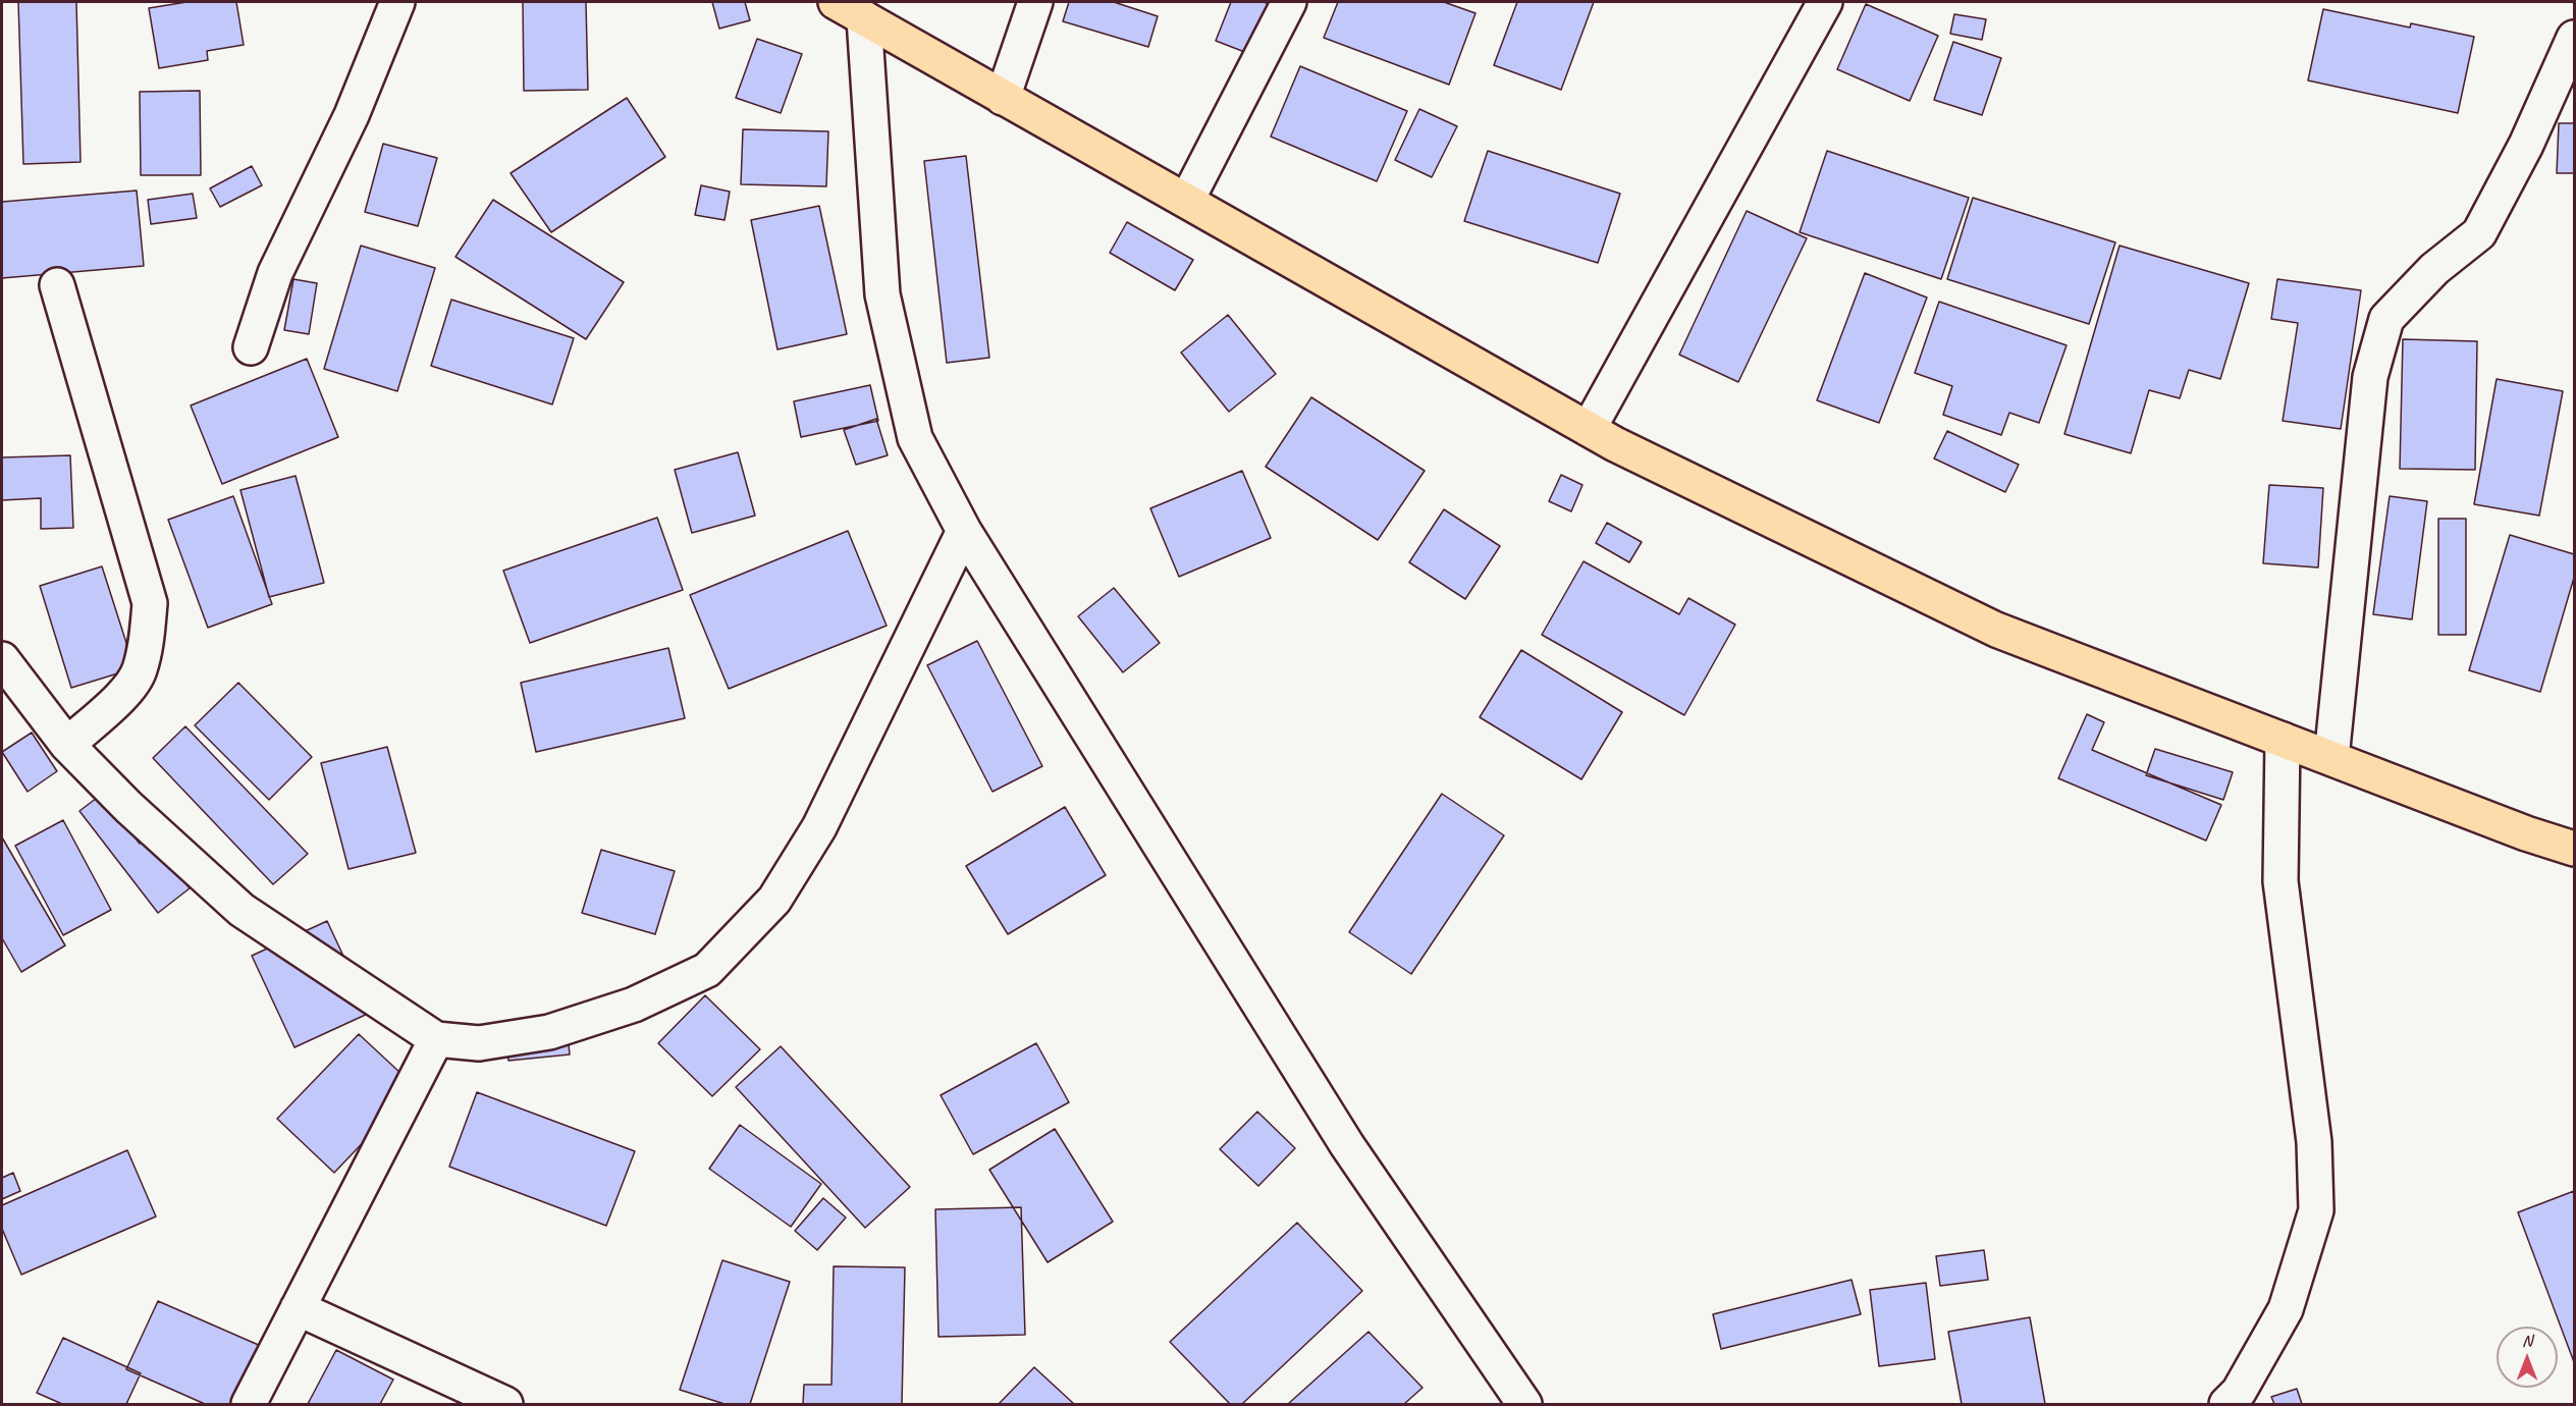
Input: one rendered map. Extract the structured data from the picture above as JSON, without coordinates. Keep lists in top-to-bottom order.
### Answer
{
  "north": "top"
}
